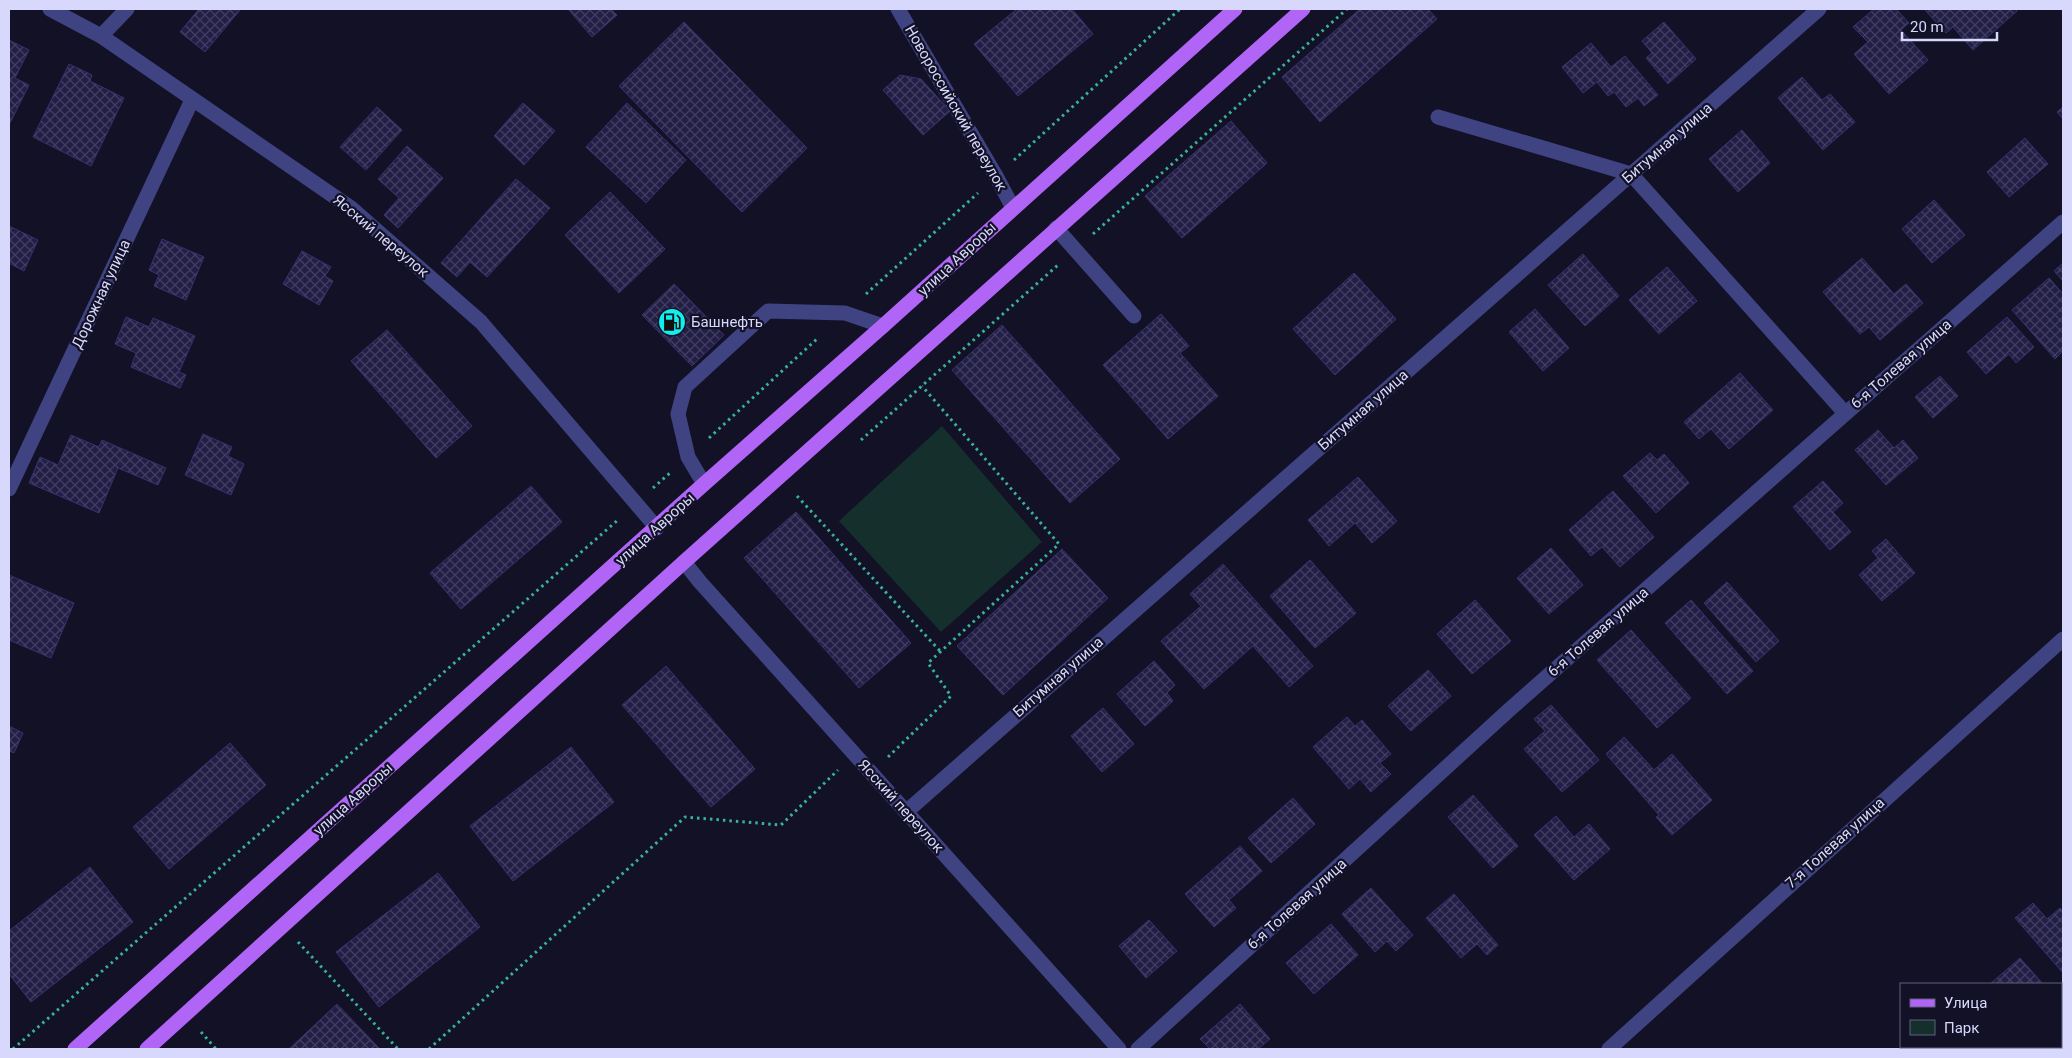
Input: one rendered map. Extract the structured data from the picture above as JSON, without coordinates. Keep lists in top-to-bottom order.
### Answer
{
  "streets": {
    "main road": ["улица Авроры"],
    "street": [
      "Новороссийский переулок",
      "Битумная улица",
      "Ясский переулок",
      "Дорожная улица",
      "6-я Толевая улица",
      "7-я Толевая улица"
    ]
  },
  "crossings": [
    ["Новороссийский переулок", "улица Авроры"],
    ["Битумная улица", "Ясский переулок"],
    ["Ясский переулок", "улица Авроры"],
    ["Ясский переулок", "Дорожная улица"]
  ],
  "places": {
    "fuel station": ["Башнефть"]
  },
  "legend": ["Улица", "Парк"],
  "scale_bar": "20 m"
}
